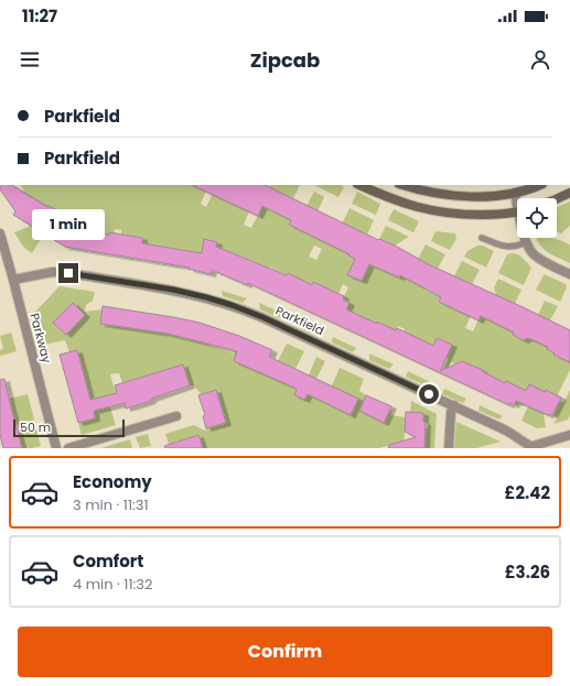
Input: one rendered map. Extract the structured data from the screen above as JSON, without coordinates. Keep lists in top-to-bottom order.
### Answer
{
  "streets": {
    "street": ["Parkfield", "Parkway"]
  },
  "crossings": [
    ["Parkfield", "Parkway"]
  ],
  "scale_bar": "50 m",
  "page": {
    "status": "11:27",
    "header": "Zipcab",
    "banner": ["Parkfield", "Parkfield"],
    "bubble": "1 min",
    "scale": "50 m",
    "list": [
      {
        "name": "Economy",
        "note": "3 min · 11:31",
        "value": "£2.42"
      },
      {
        "name": "Comfort",
        "note": "4 min · 11:32",
        "value": "£3.26"
      }
    ],
    "buttons": "Confirm"
  }
}
